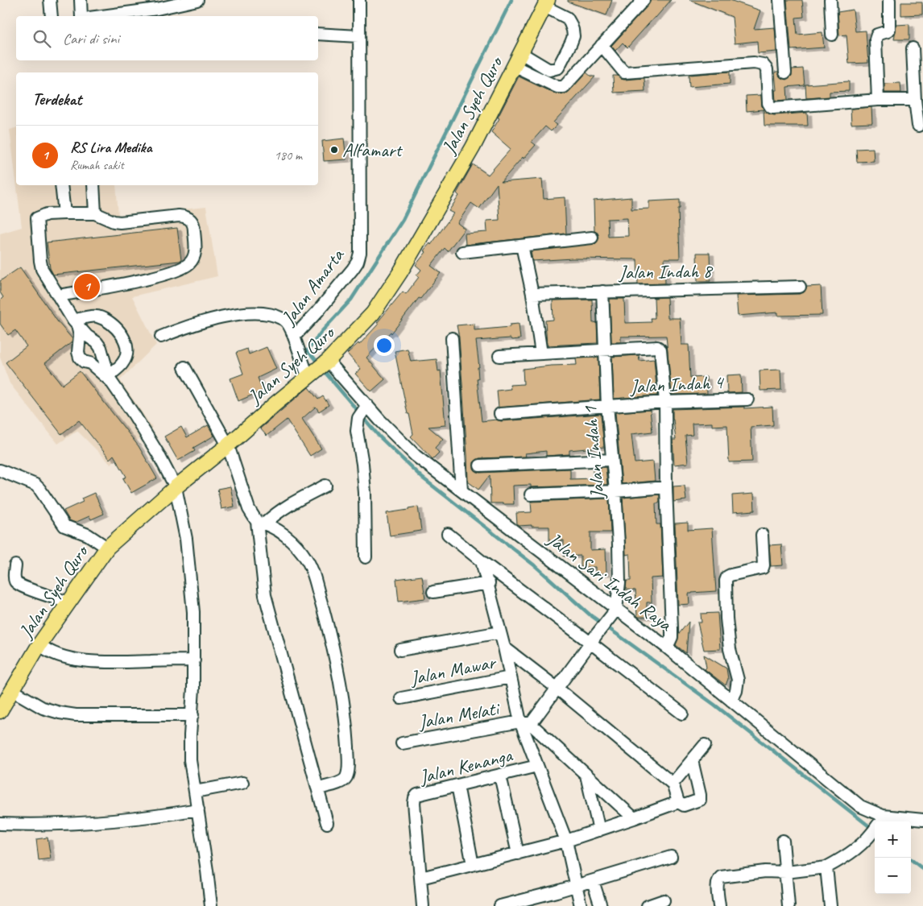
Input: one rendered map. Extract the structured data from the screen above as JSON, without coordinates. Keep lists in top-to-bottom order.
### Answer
{
  "streets": {
    "main road": ["Jalan Syeh Quro"],
    "street": [
      "Jalan Indah 8",
      "Jalan Amarta",
      "Jalan Indah 4",
      "Jalan Indah 1",
      "Jalan Sari Indah Raya",
      "Jalan Mawar",
      "Jalan Melati",
      "Jalan Kenanga"
    ]
  },
  "crossings": [
    ["Jalan Syeh Quro", "Jalan Amarta"],
    ["Jalan Syeh Quro", "Jalan Sari Indah Raya"],
    ["Jalan Indah 8", "Jalan Indah 1"],
    ["Jalan Indah 4", "Jalan Indah 1"],
    ["Jalan Indah 1", "Jalan Sari Indah Raya"]
  ],
  "places": ["Alfamart"],
  "page": {
    "search": "Cari di sini",
    "heading": "Terdekat",
    "list": [
      {
        "mark": "1",
        "name": "RS Lira Medika",
        "note": "Rumah sakit",
        "value": "180 m"
      }
    ],
    "pins": "1",
    "map_buttons": ["+", "−"]
  }
}
